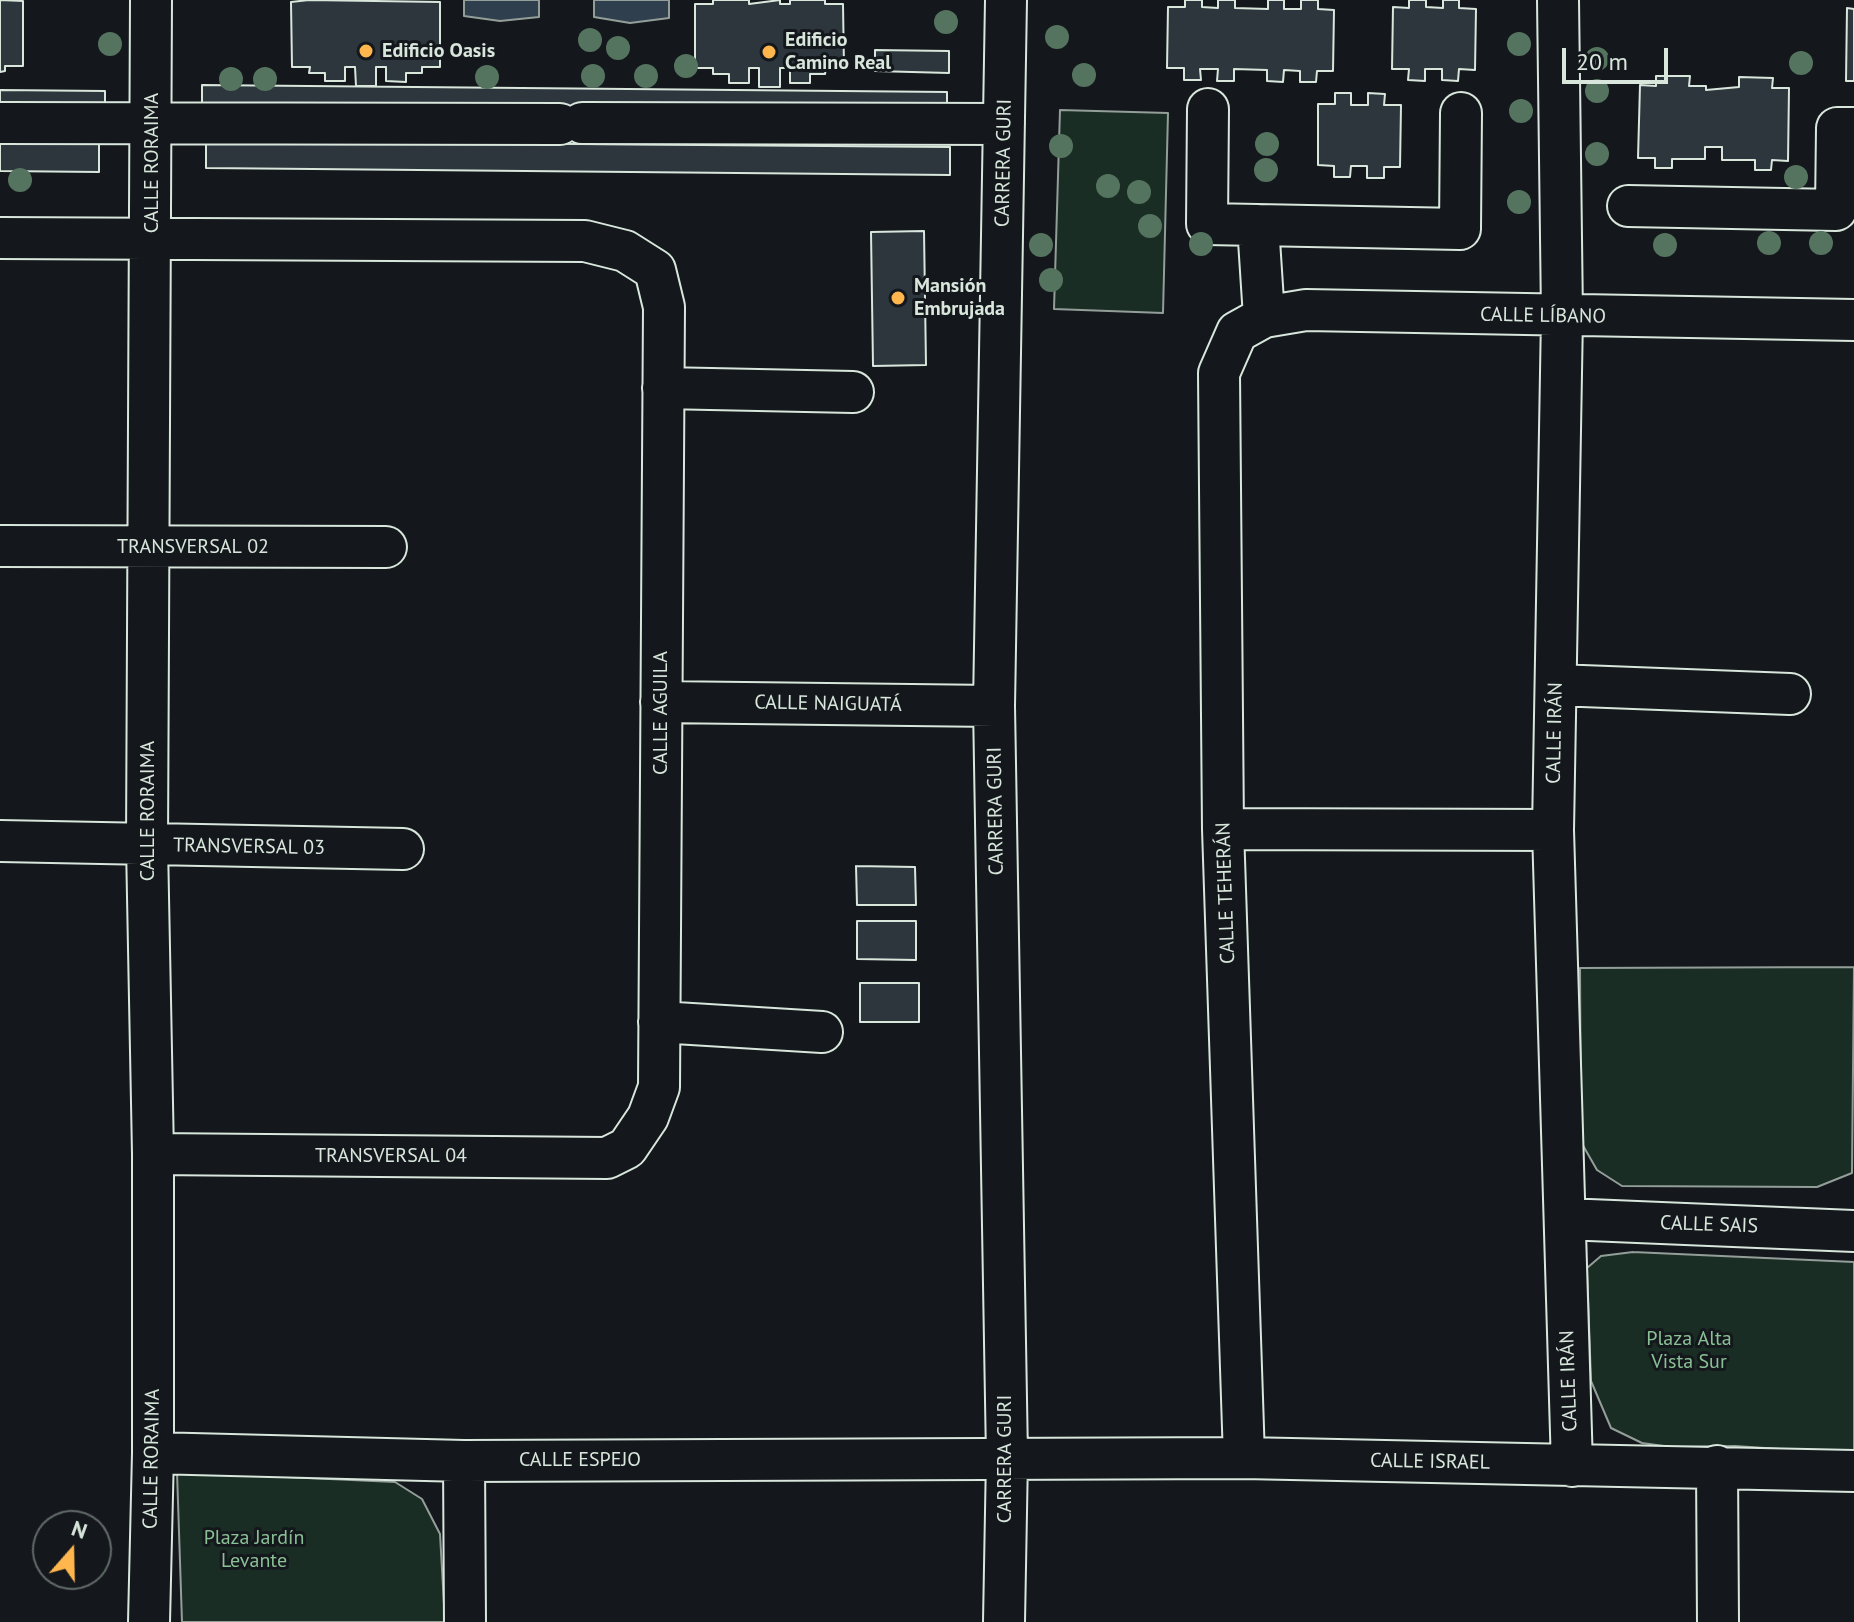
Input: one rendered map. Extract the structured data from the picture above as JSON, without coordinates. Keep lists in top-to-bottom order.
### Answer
{
  "streets": {
    "street": [
      "CALLE RORAIMA",
      "CARRERA GURI",
      "CALLE LÍBANO",
      "TRANSVERSAL 02",
      "CALLE NAIGUATÁ",
      "CALLE AGUILA",
      "CALLE IRÁN",
      "TRANSVERSAL 03",
      "CALLE TEHERÁN",
      "TRANSVERSAL 04",
      "CALLE SAIS",
      "CALLE ESPEJO",
      "CALLE ISRAEL"
    ]
  },
  "crossings": [
    ["CALLE RORAIMA", "TRANSVERSAL 02"],
    ["CALLE RORAIMA", "CALLE AGUILA"],
    ["CALLE RORAIMA", "TRANSVERSAL 03"],
    ["CALLE RORAIMA", "TRANSVERSAL 04"],
    ["CALLE RORAIMA", "CALLE ESPEJO"],
    ["CARRERA GURI", "CALLE NAIGUATÁ"],
    ["CARRERA GURI", "CALLE ESPEJO"],
    ["CARRERA GURI", "CALLE ISRAEL"],
    ["CALLE LÍBANO", "CALLE IRÁN"],
    ["CALLE LÍBANO", "CALLE TEHERÁN"],
    ["CALLE NAIGUATÁ", "CALLE AGUILA"],
    ["CALLE AGUILA", "TRANSVERSAL 04"],
    ["CALLE IRÁN", "CALLE SAIS"],
    ["CALLE IRÁN", "CALLE ISRAEL"],
    ["CALLE TEHERÁN", "CALLE ISRAEL"],
    ["CALLE ESPEJO", "CALLE ISRAEL"]
  ],
  "parks": ["Plaza Alta Vista Sur", "Plaza Jardín Levante"],
  "places": ["Edificio Oasis", "Edificio Camino Real", "Mansión Embrujada"],
  "scale_bar": "20 m",
  "north": "top"
}
